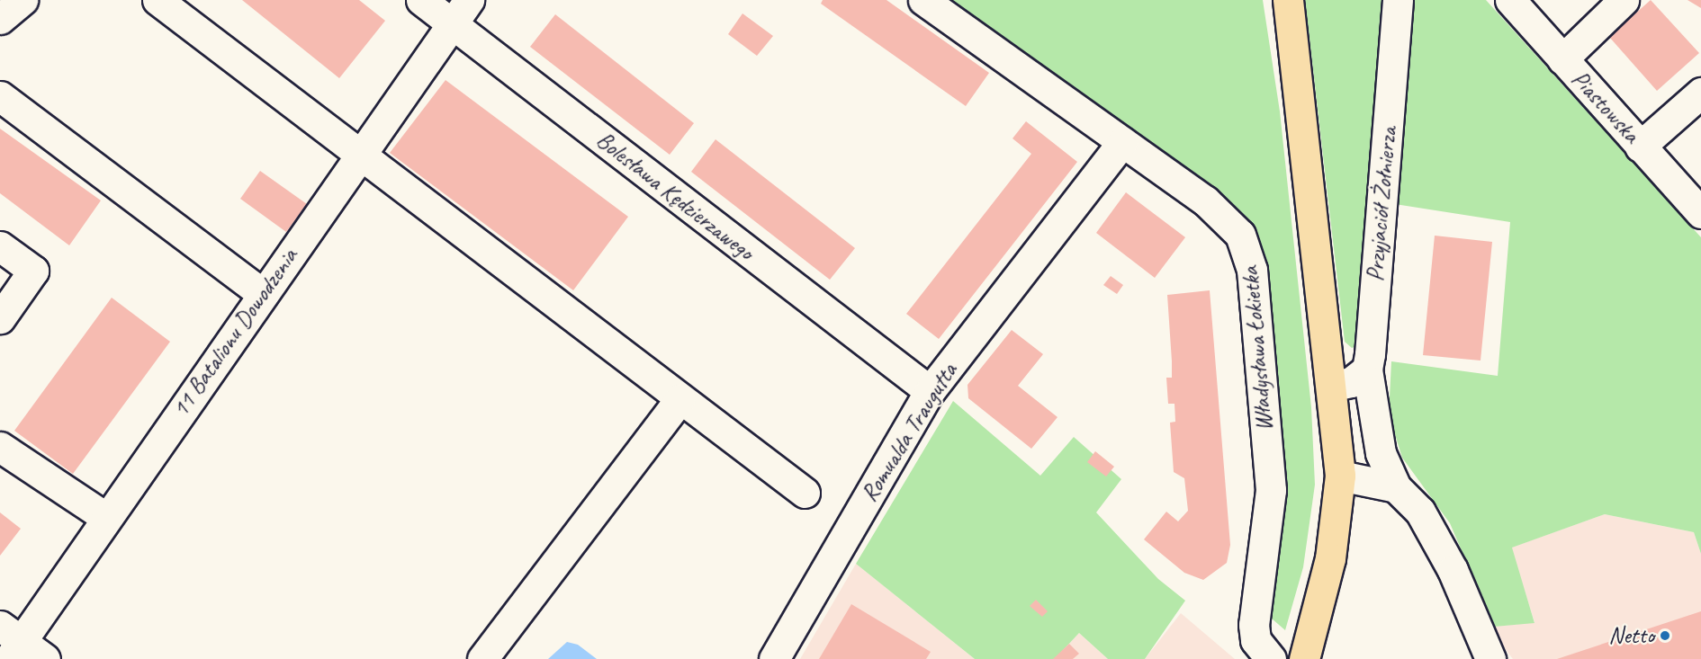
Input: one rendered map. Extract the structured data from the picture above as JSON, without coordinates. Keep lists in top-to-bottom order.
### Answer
{
  "streets": {
    "street": [
      "Piastowska",
      "Bolesława Kędzierzawego",
      "Przyjaciół Żołnierza",
      "11 Batalionu Dowodzenia",
      "Władysława Łokietka",
      "Romualda Traugutta"
    ]
  },
  "crossings": [
    ["Bolesława Kędzierzawego", "11 Batalionu Dowodzenia"],
    ["Bolesława Kędzierzawego", "Romualda Traugutta"],
    ["Władysława Łokietka", "Romualda Traugutta"]
  ],
  "places": ["Netto"]
}
